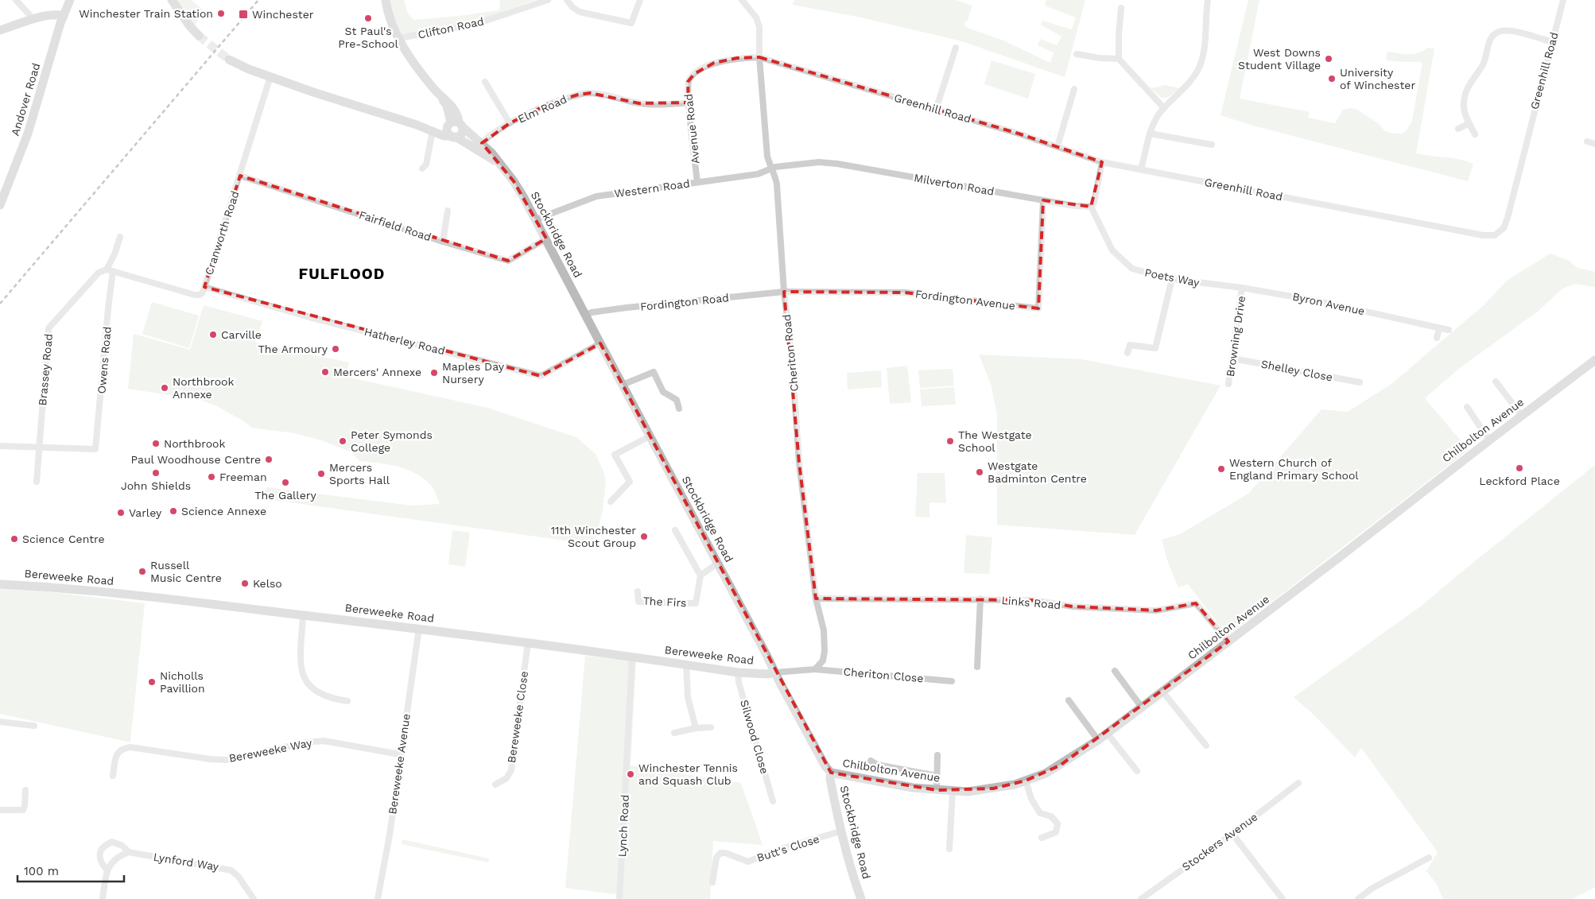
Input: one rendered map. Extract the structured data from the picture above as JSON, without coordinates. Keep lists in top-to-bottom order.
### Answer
{
  "streets": {
    "main road": [
      "Andover Road",
      "Stockbridge Road",
      "Chilbolton Avenue",
      "Bereweeke Road"
    ],
    "street": [
      "Clifton Road",
      "Greenhill Road",
      "Elm Road",
      "Avenue Road",
      "Milverton Road",
      "Western Road",
      "Fairfield Road",
      "Cranworth Road",
      "Poets Way",
      "Fordington Avenue",
      "Fordington Road",
      "Byron Avenue",
      "Browning Drive",
      "Hatherley Road",
      "Cheriton Road",
      "Owens Road",
      "Brassey Road",
      "Shelley Close",
      "The Firs",
      "Links Road",
      "Cheriton Close",
      "Bereweeke Close",
      "Silwood Close",
      "Bereweeke Way",
      "Bereweeke Avenue",
      "Lynch Road",
      "Stockers Avenue",
      "Butt's Close",
      "Lynford Way"
    ]
  },
  "crossings": [
    ["Greenhill Road", "Avenue Road"],
    ["Greenhill Road", "Cheriton Road"],
    ["Elm Road", "Avenue Road"],
    ["Elm Road", "Stockbridge Road"],
    ["Avenue Road", "Western Road"],
    ["Avenue Road", "Cheriton Road"],
    ["Milverton Road", "Western Road"],
    ["Milverton Road", "Poets Way"],
    ["Milverton Road", "Fordington Avenue"],
    ["Milverton Road", "Cheriton Road"],
    ["Western Road", "Stockbridge Road"],
    ["Western Road", "Cheriton Road"],
    ["Fairfield Road", "Cranworth Road"],
    ["Fairfield Road", "Stockbridge Road"],
    ["Cranworth Road", "Stockbridge Road"],
    ["Cranworth Road", "Hatherley Road"],
    ["Cranworth Road", "Owens Road"],
    ["Cranworth Road", "Brassey Road"],
    ["Stockbridge Road", "Fordington Road"],
    ["Stockbridge Road", "Hatherley Road"],
    ["Stockbridge Road", "Chilbolton Avenue"],
    ["Stockbridge Road", "Bereweeke Road"],
    ["Stockbridge Road", "Butt's Close"],
    ["Poets Way", "Byron Avenue"],
    ["Fordington Avenue", "Fordington Road"],
    ["Fordington Avenue", "Cheriton Road"],
    ["Fordington Road", "Cheriton Road"],
    ["Byron Avenue", "Browning Drive"],
    ["Browning Drive", "Shelley Close"],
    ["Cheriton Road", "Links Road"],
    ["Cheriton Road", "Cheriton Close"],
    ["Owens Road", "Brassey Road"],
    ["Chilbolton Avenue", "Links Road"],
    ["Bereweeke Road", "Bereweeke Close"],
    ["Bereweeke Road", "Silwood Close"],
    ["Bereweeke Road", "Bereweeke Avenue"],
    ["Bereweeke Road", "Lynch Road"],
    ["Bereweeke Way", "Bereweeke Avenue"]
  ],
  "districts": ["FULFLOOD"],
  "places": {
    "other": [
      "Winchester Train Station",
      "St Paul's Pre-School",
      "West Downs Student Village",
      "University of Winchester",
      "Carville",
      "The Armoury",
      "Mercers' Annexe",
      "Maples Day Nursery",
      "Northbrook Annexe",
      "Peter Symonds College",
      "The Westgate School",
      "Northbrook",
      "Paul Woodhouse Centre",
      "Leckford Place",
      "Western Church of England Primary School",
      "Westgate Badminton Centre",
      "John Shields",
      "Mercers Sports Hall",
      "Freeman",
      "The Gallery",
      "Science Annexe",
      "Varley",
      "11th Winchester Scout Group",
      "Science Centre",
      "Russell Music Centre",
      "Kelso",
      "Nicholls Pavillion",
      "Winchester Tennis and Squash Club"
    ],
    "transit": ["Winchester"]
  },
  "scale_bar": "100 m"
}
